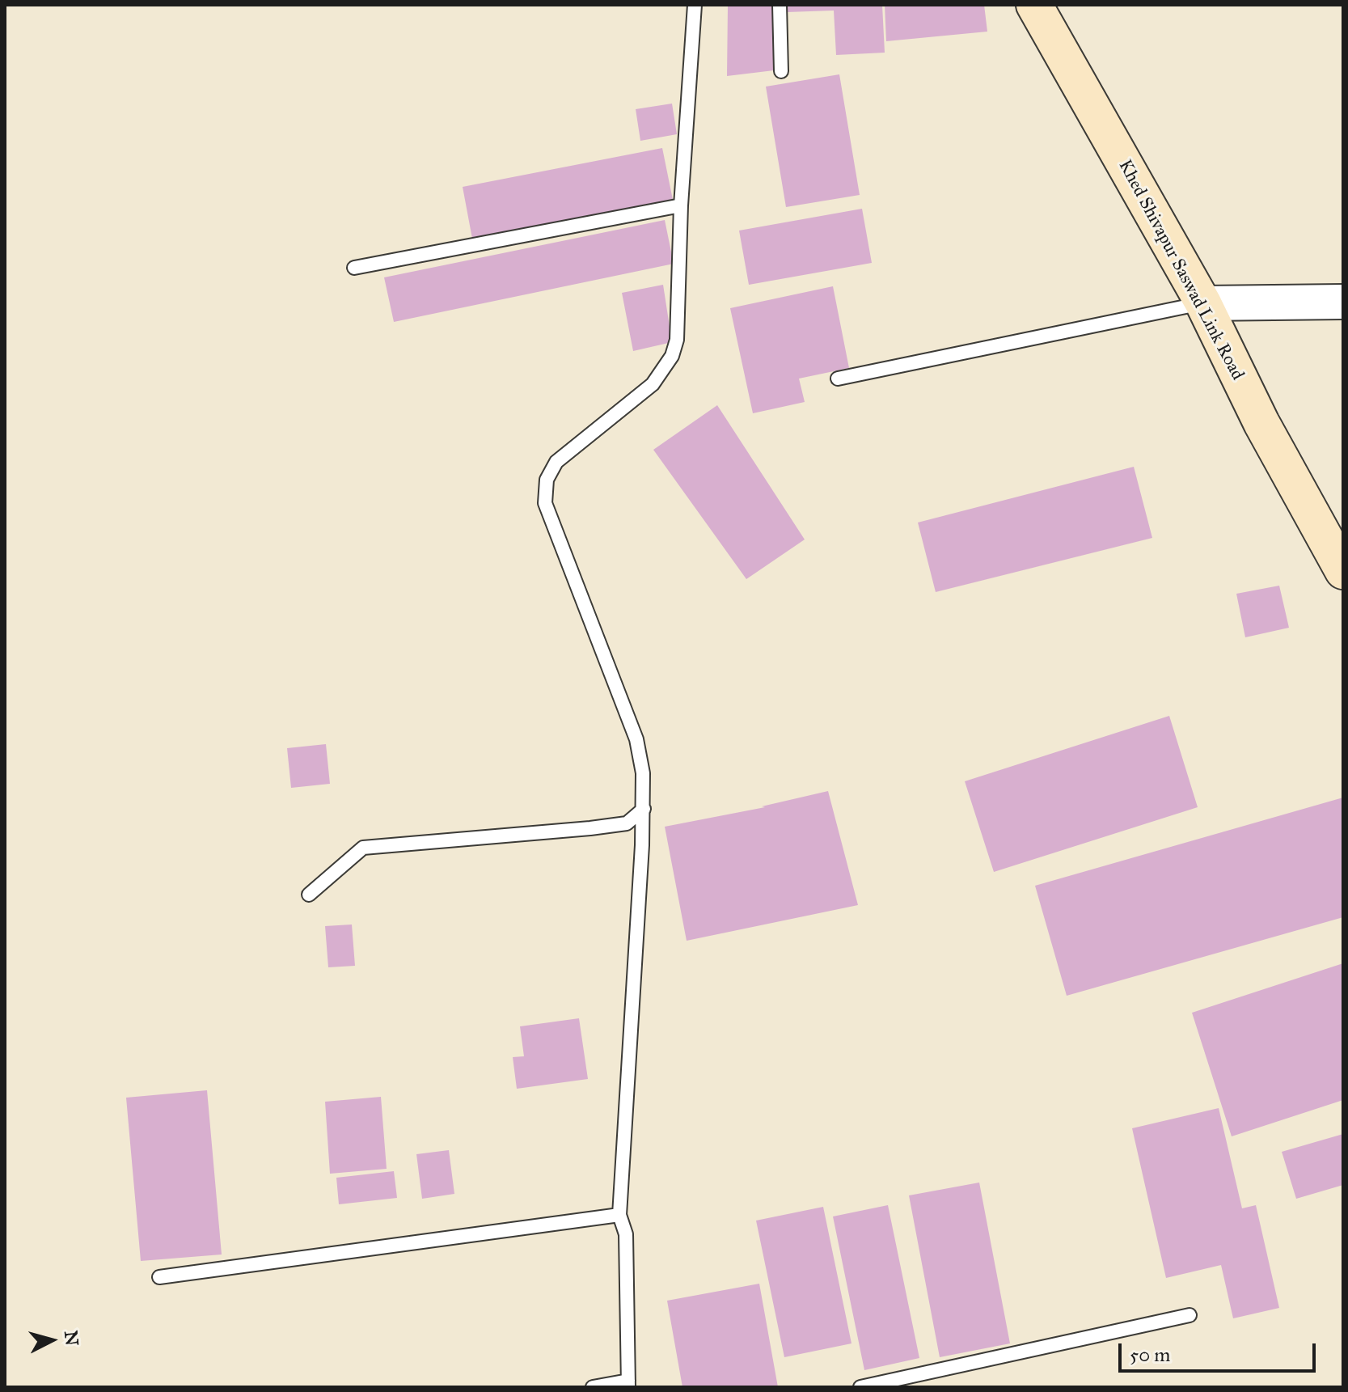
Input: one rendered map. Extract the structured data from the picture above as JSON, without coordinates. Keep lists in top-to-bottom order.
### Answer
{
  "streets": {
    "main road": ["Khed Shivapur Saswad Link Road"]
  },
  "scale_bar": "50 m",
  "north": "right"
}
